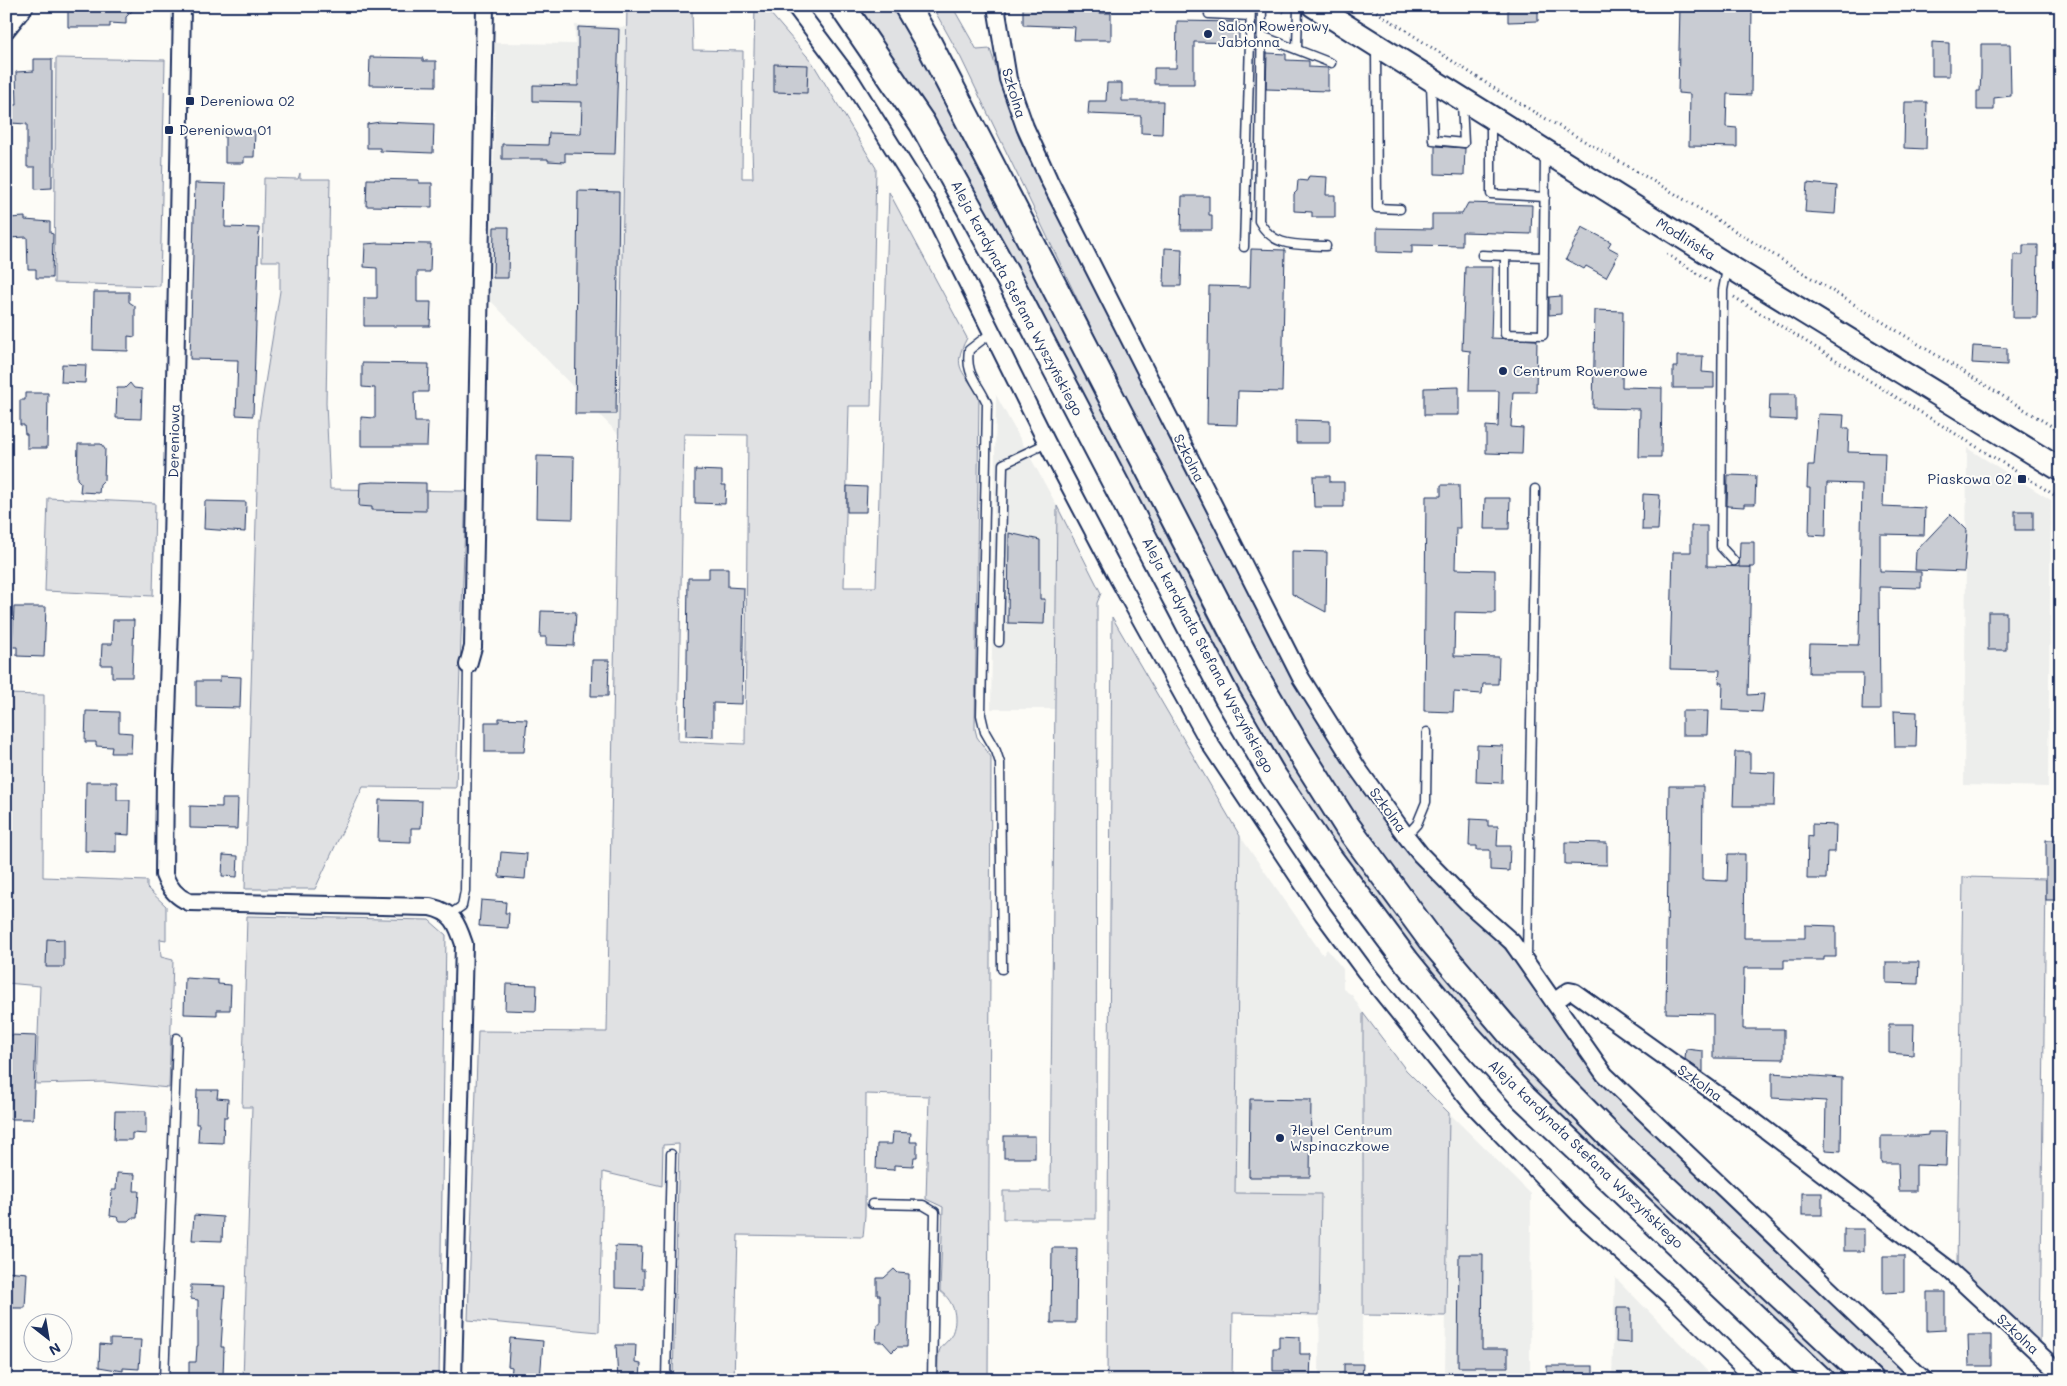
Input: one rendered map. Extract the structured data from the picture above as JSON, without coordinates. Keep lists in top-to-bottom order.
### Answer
{
  "streets": {
    "main road": ["Modlińska", "Aleja kardynała Stefana Wyszyńskiego"],
    "street": ["Szkolna", "Dereniowa"]
  },
  "places": {
    "other": ["Salon Rowerowy Jabłonna", "Centrum Rowerowe", "7level Centrum Wspinaczkowe"],
    "transit": ["Dereniowa 02", "Dereniowa 01", "Piaskowa 02"]
  },
  "north": "bottom right"
}
